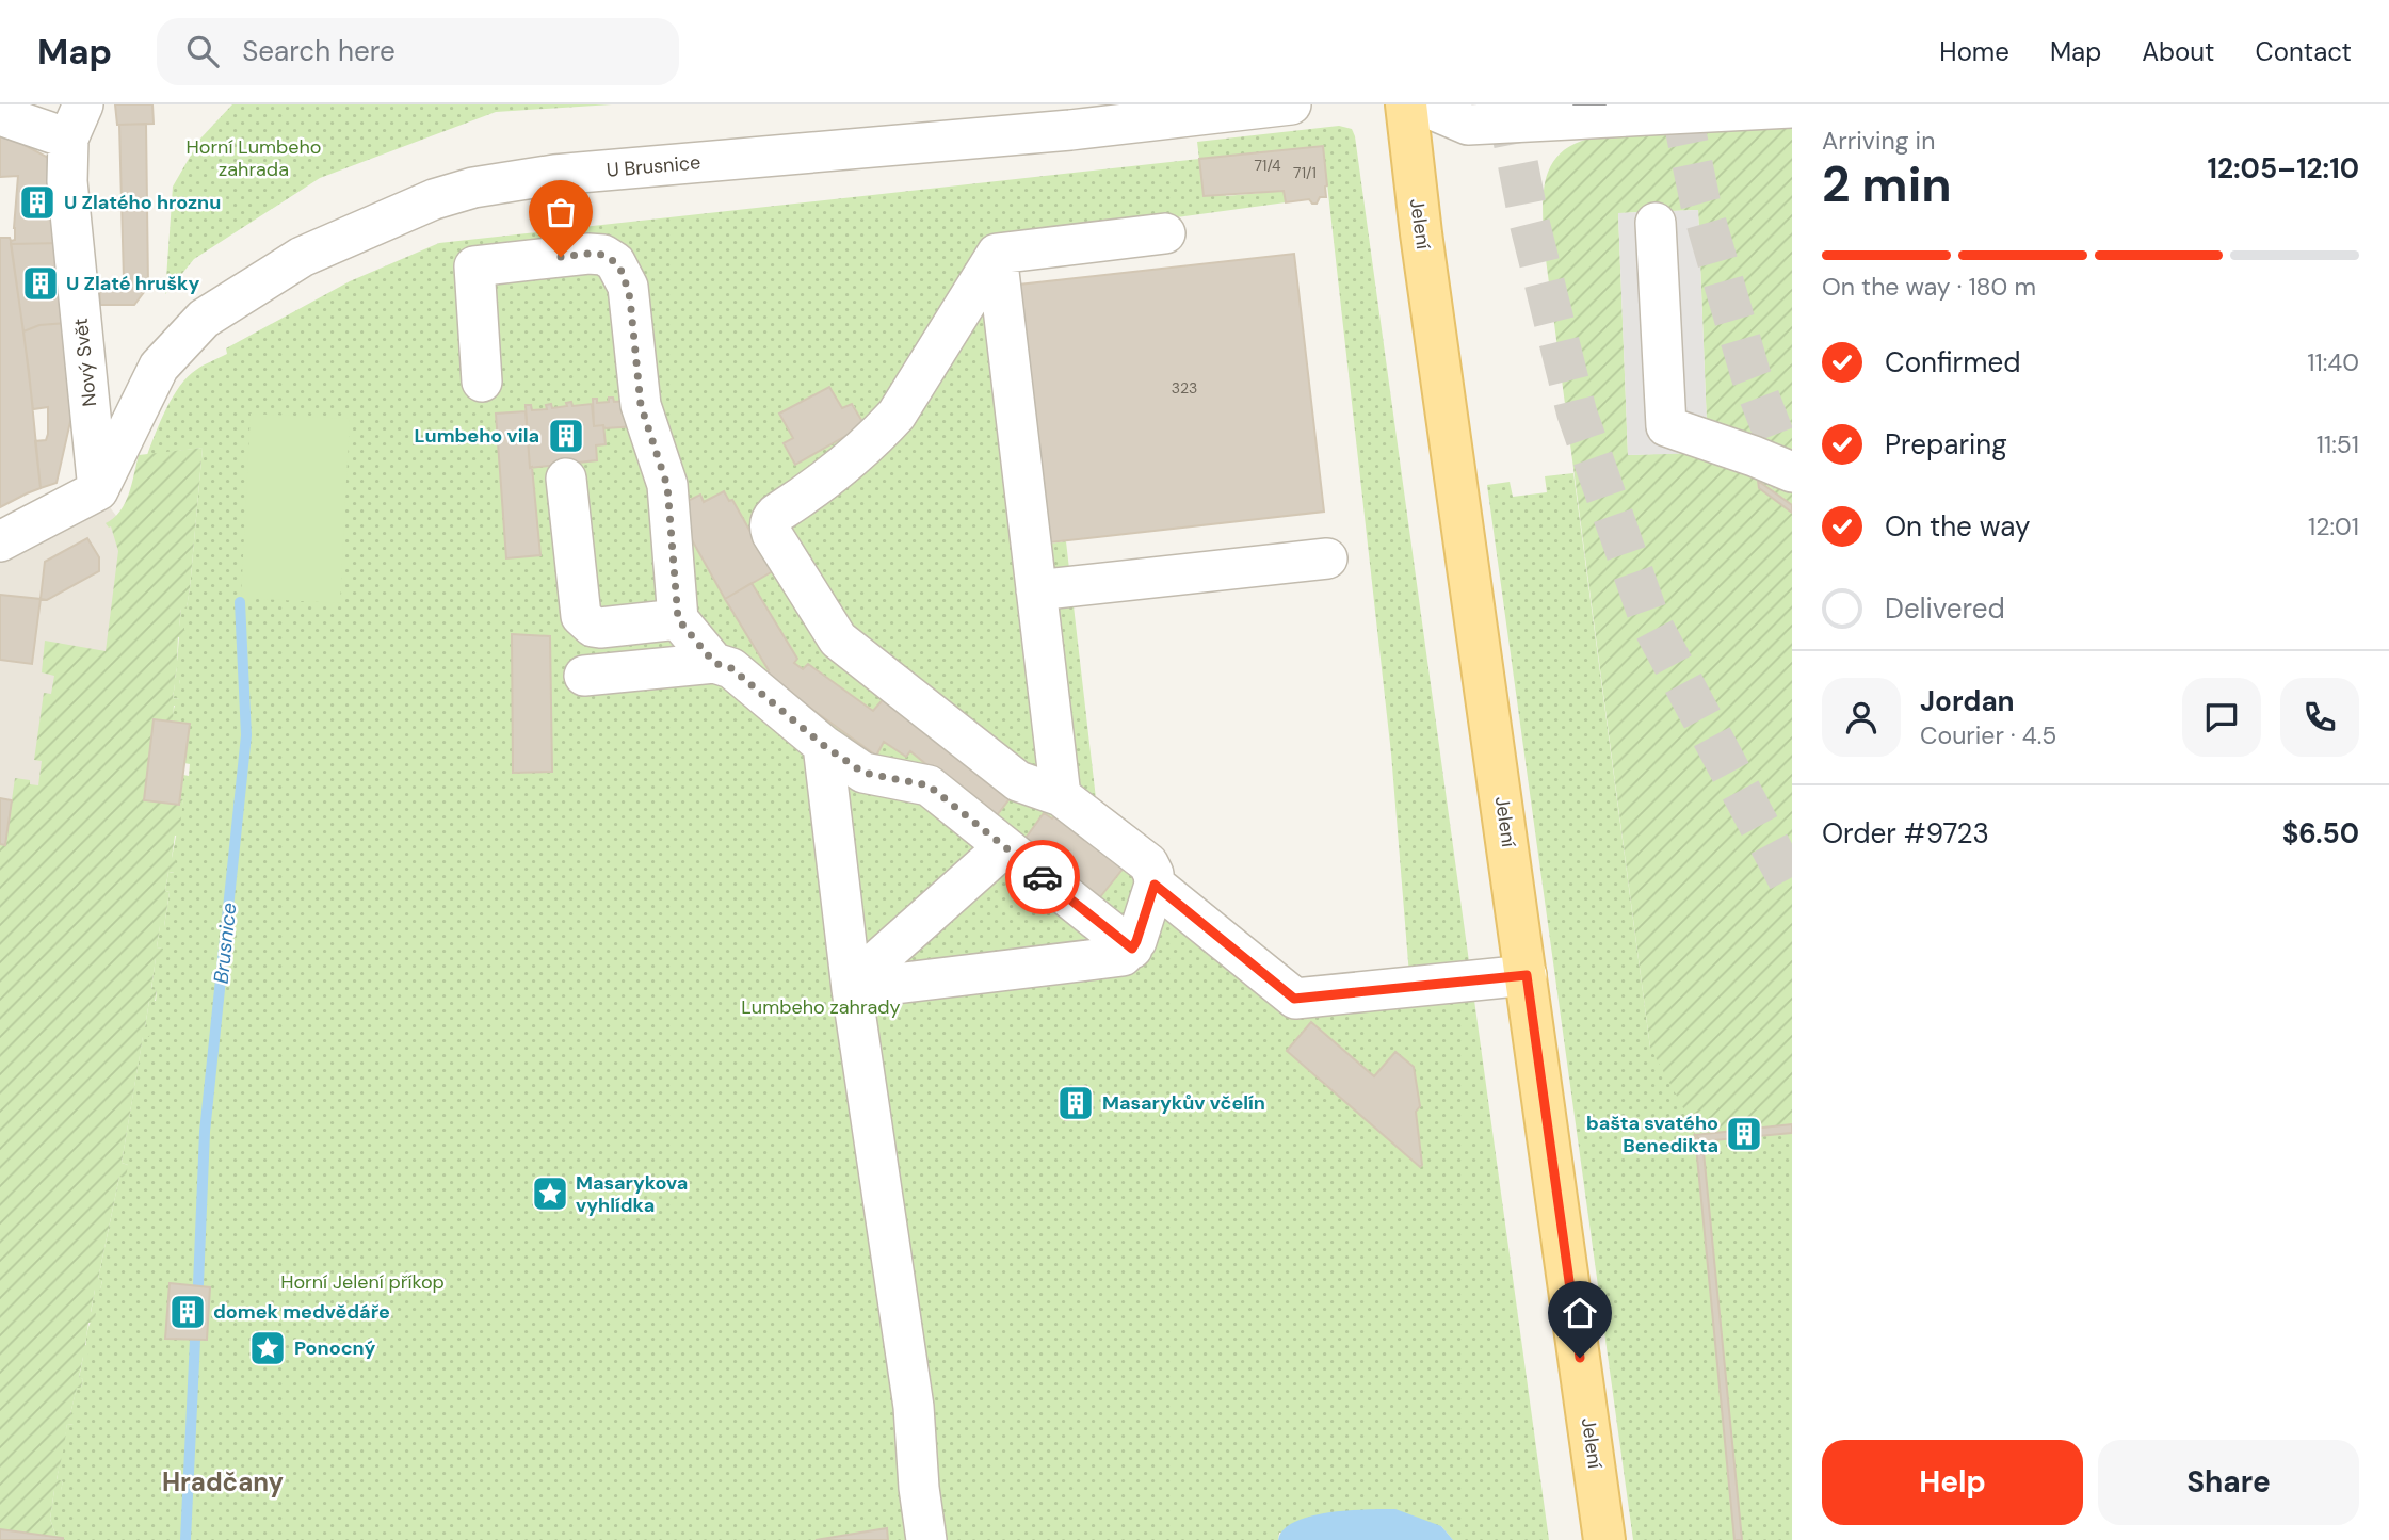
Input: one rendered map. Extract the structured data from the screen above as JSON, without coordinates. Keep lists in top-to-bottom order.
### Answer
{
  "streets": {
    "main road": ["Jelení"],
    "street": ["U Brusnice", "Nový Svět"]
  },
  "crossings": [
    ["U Brusnice", "Nový Svět"]
  ],
  "districts": ["Hradčany"],
  "water": ["Brusnice"],
  "parks": ["Horní Lumbeho zahrada", "Lumbeho zahrady", "Horní Jelení příkop"],
  "places": {
    "building": [
      "U Zlatého hroznu",
      "U Zlaté hrušky",
      "Lumbeho vila",
      "Masarykův včelín",
      "bašta svatého Benedikta",
      "domek medvědáře"
    ],
    "place": ["Masarykova vyhlídka", "Ponocný"]
  },
  "house_numbers": ["71/4", "71/1", "323"],
  "page": {
    "header": "Map",
    "search": "Search here",
    "nav": [
      "Home",
      "Map",
      "About",
      "Contact"
    ],
    "heading": ["2 min", "Arriving in", "12:05–12:10"],
    "panel": [
      "Jordan",
      "Courier · 4.5",
      "Order #9723",
      "$6.50"
    ],
    "bar": "On the way · 180 m",
    "list": [
      ["Confirmed", "11:40"],
      ["Preparing", "11:51"],
      ["On the way", "12:01"],
      "Delivered"
    ],
    "buttons": ["Help", "Share"]
  }
}
